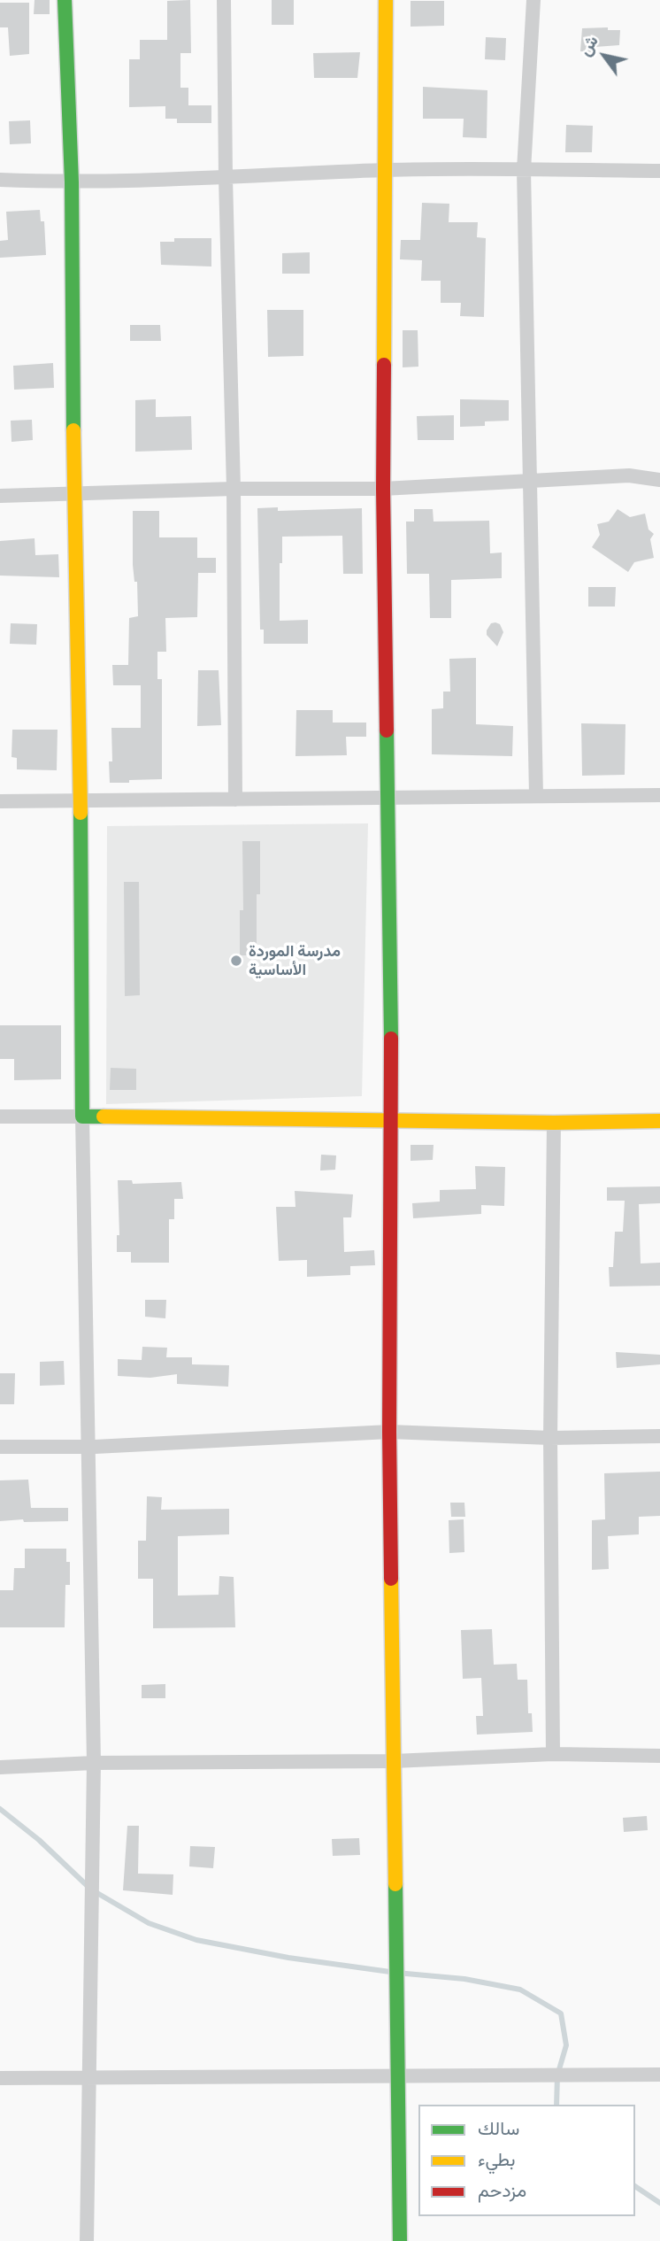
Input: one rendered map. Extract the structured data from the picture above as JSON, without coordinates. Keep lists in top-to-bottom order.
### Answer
{
  "places": ["مدرسة الموردة الأساسية"],
  "legend": ["سالك", "بطيء", "مزدحم"],
  "north": "top left"
}
